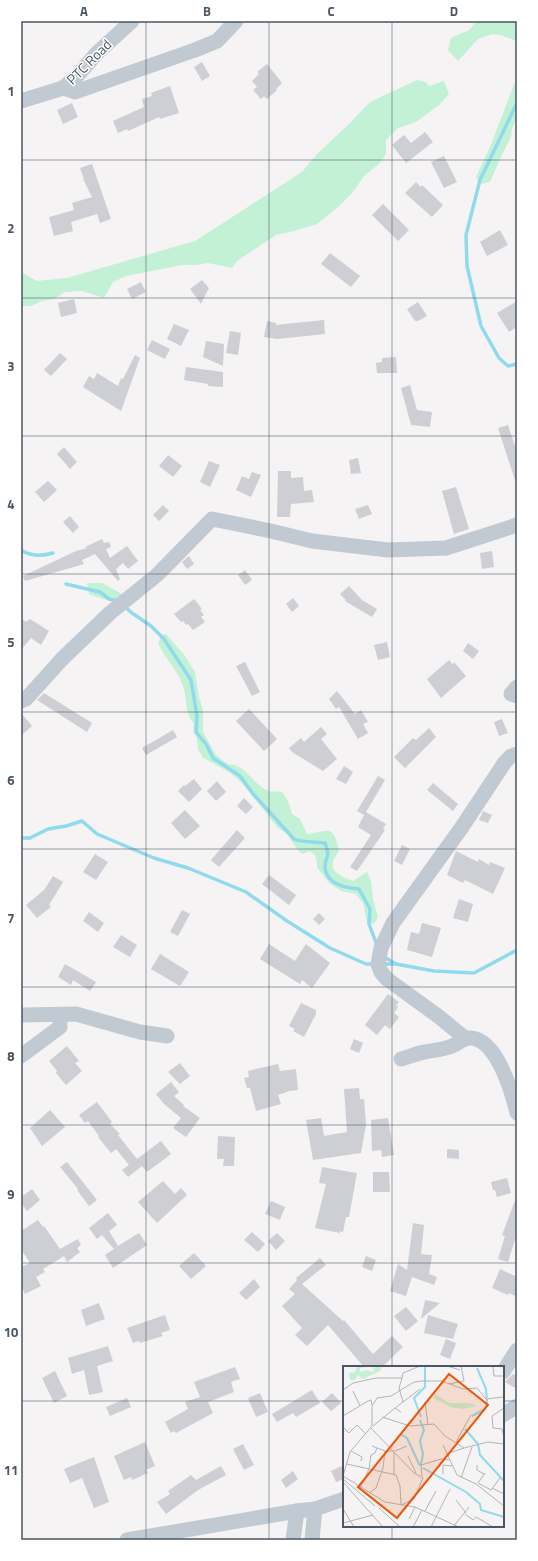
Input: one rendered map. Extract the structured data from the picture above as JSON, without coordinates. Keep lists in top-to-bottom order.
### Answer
{
  "streets": {
    "street": ["PTC Road"]
  },
  "grid": {
    "columns": [
      "A",
      "B",
      "C",
      "D"
    ],
    "rows": [
      "1",
      "2",
      "3",
      "4",
      "5",
      "6",
      "7",
      "8",
      "9",
      "10",
      "11"
    ]
  }
}
